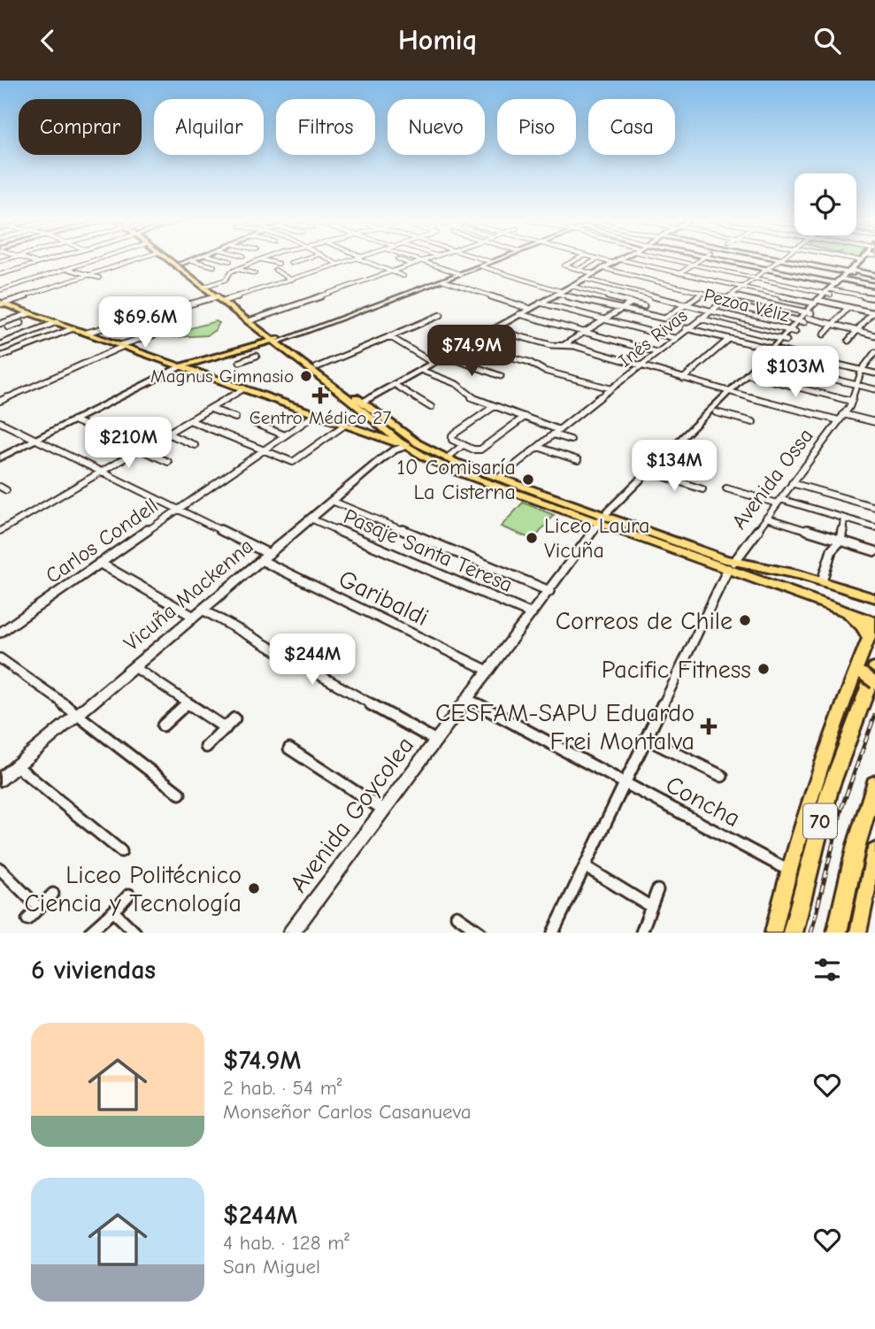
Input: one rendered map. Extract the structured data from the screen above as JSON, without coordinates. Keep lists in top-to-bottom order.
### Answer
{
  "streets": {
    "highway": ["70"],
    "street": [
      "Pezoa Véliz",
      "Inés Rivas",
      "Avenida Ossa",
      "Carlos Condell",
      "Pasaje Santa Teresa",
      "Vicuña Mackenna",
      "Garibaldi",
      "Concha",
      "Avenida Goycolea"
    ]
  },
  "crossings": [
    ["Pezoa Véliz", "Inés Rivas"],
    ["Pezoa Véliz", "Avenida Goycolea"],
    ["Avenida Ossa", "Concha"],
    ["Pasaje Santa Teresa", "Vicuña Mackenna"],
    ["Pasaje Santa Teresa", "Avenida Goycolea"],
    ["Vicuña Mackenna", "Garibaldi"],
    ["Garibaldi", "Avenida Goycolea"],
    ["Concha", "Avenida Goycolea"]
  ],
  "places": {
    "other": [
      "Magnus Gimnasio",
      "10 Comisaría La Cisterna",
      "Liceo Laura Vicuña",
      "Correos de Chile",
      "Pacific Fitness",
      "Liceo Politécnico Ciencia y Tecnología"
    ],
    "health": ["Centro Médico 27", "CESFAM-SAPU Eduardo Frei Montalva"]
  },
  "page": {
    "header": "Homiq",
    "chip": [
      "Comprar",
      "Alquilar",
      "Filtros",
      "Nuevo",
      "Piso",
      "Casa"
    ],
    "price": [
      "$69.6M",
      "$74.9M",
      "$103M",
      "$210M",
      "$134M",
      "$244M"
    ],
    "heading": "6 viviendas",
    "list": [
      {
        "name": "$74.9M",
        "note": "2 hab. · 54 m² · Monseñor Carlos Casanueva"
      },
      {
        "name": "$244M",
        "note": "4 hab. · 128 m² · San Miguel"
      }
    ]
  }
}
